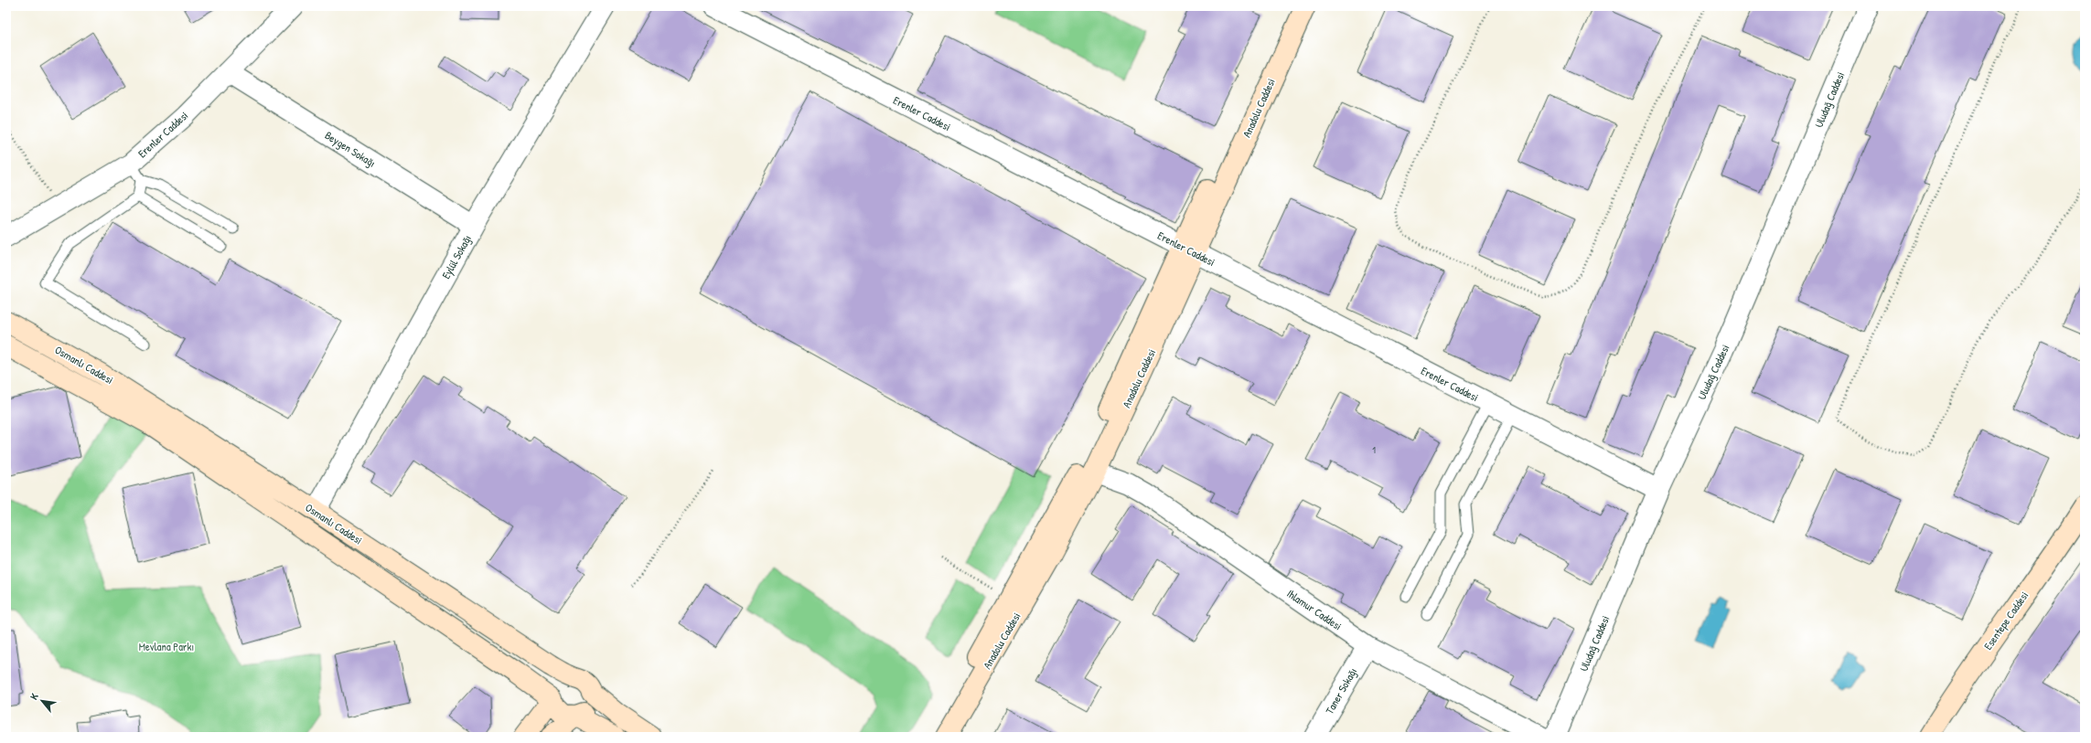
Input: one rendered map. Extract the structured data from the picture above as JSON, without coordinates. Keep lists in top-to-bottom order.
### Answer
{
  "streets": {
    "main road": ["Anadolu Caddesi", "Osmanlı Caddesi", "Esentepe Caddesi"],
    "street": [
      "Uludağ Caddesi",
      "Erenler Caddesi",
      "Beygen Sokağı",
      "Eylül Sokağı",
      "Ihlamur Caddesi",
      "Taner Sokağı"
    ]
  },
  "crossings": [
    ["Uludağ Caddesi", "Erenler Caddesi"],
    ["Anadolu Caddesi", "Erenler Caddesi"],
    ["Anadolu Caddesi", "Ihlamur Caddesi"],
    ["Erenler Caddesi", "Beygen Sokağı"],
    ["Beygen Sokağı", "Eylül Sokağı"],
    ["Eylül Sokağı", "Osmanlı Caddesi"],
    ["Ihlamur Caddesi", "Taner Sokağı"]
  ],
  "parks": ["Mevlana Parkı"],
  "house_numbers": ["1"],
  "north": "top left"
}
